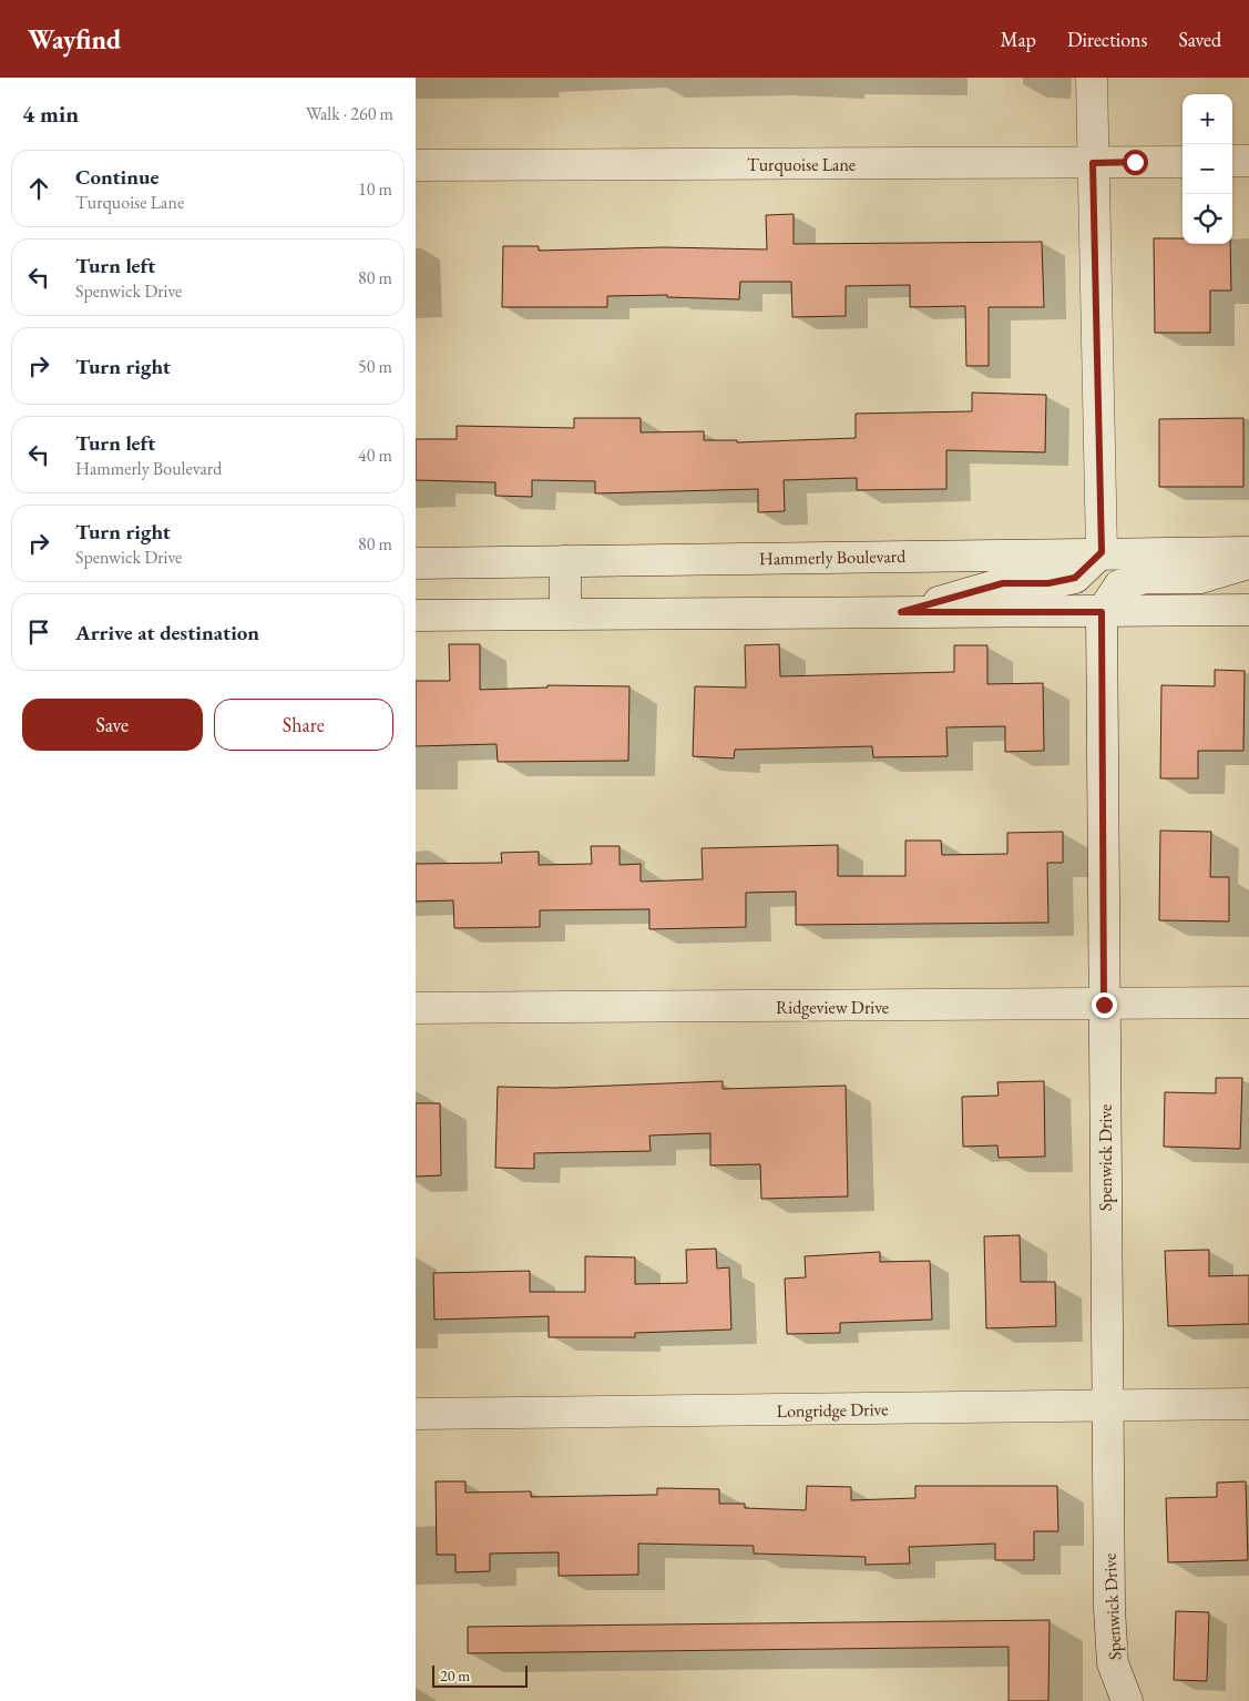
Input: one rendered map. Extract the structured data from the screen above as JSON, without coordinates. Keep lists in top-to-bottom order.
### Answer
{
  "streets": {
    "street": [
      "Turquoise Lane",
      "Hammerly Boulevard",
      "Ridgeview Drive",
      "Spenwick Drive",
      "Longridge Drive"
    ]
  },
  "crossings": [
    ["Ridgeview Drive", "Spenwick Drive"],
    ["Spenwick Drive", "Longridge Drive"]
  ],
  "scale_bar": "20 m",
  "page": {
    "header": "Wayfind",
    "nav": ["Map", "Directions", "Saved"],
    "heading": ["4 min", "Walk · 260 m"],
    "map_buttons": ["+", "−"],
    "list": [
      ["Continue", "Turquoise Lane", "10 m"],
      ["Turn left", "Spenwick Drive", "80 m"],
      ["Turn right", "50 m"],
      ["Turn left", "Hammerly Boulevard", "40 m"],
      ["Turn right", "Spenwick Drive", "80 m"],
      "Arrive at destination"
    ],
    "buttons": ["Save", "Share"],
    "scale": "20 m"
  }
}
